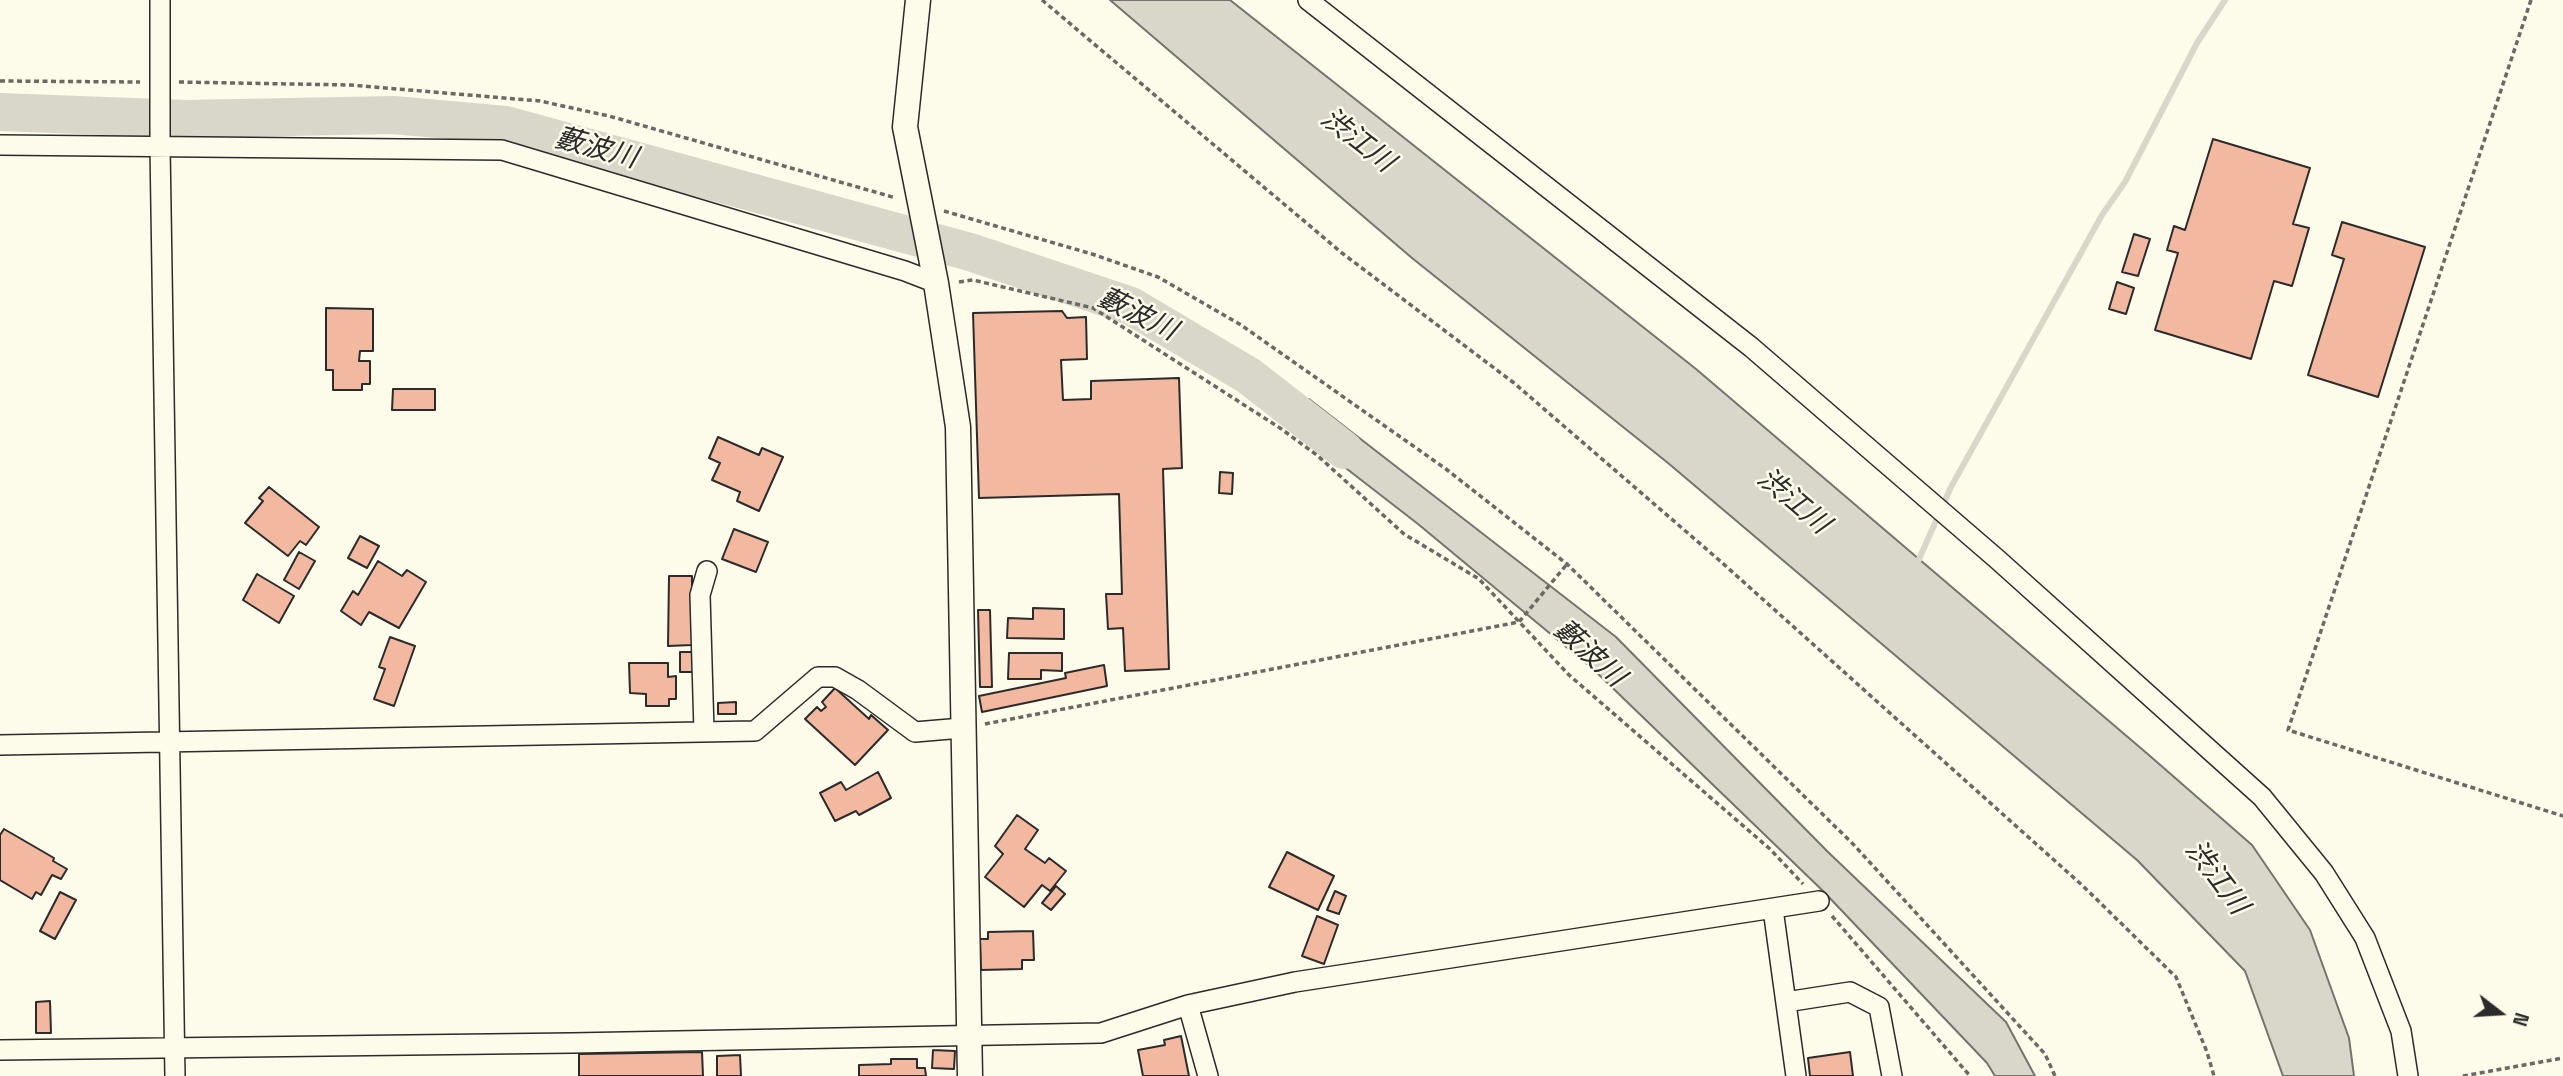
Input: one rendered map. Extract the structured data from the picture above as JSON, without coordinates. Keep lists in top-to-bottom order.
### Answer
{
  "water": ["渋江川", "藪波川"],
  "north": "right"
}
